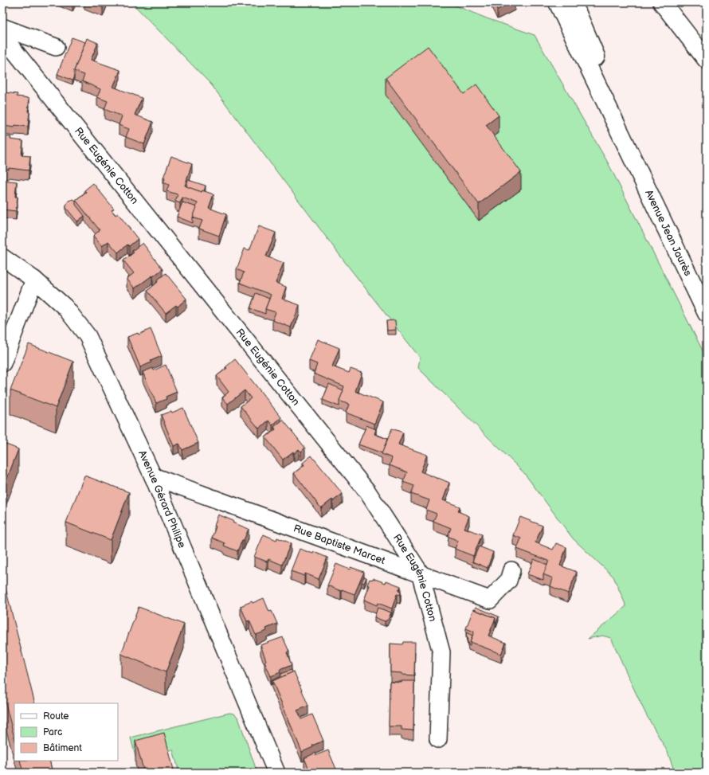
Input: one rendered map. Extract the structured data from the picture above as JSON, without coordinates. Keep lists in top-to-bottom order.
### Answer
{
  "streets": {
    "street": [
      "Rue Eugénie Cotton",
      "Avenue Jean Jaurès",
      "Avenue Gérard Philipe",
      "Rue Baptiste Marcet"
    ]
  },
  "crossings": [
    ["Rue Eugénie Cotton", "Rue Baptiste Marcet"],
    ["Avenue Gérard Philipe", "Rue Baptiste Marcet"]
  ],
  "legend": ["Route", "Parc", "Bâtiment"]
}
